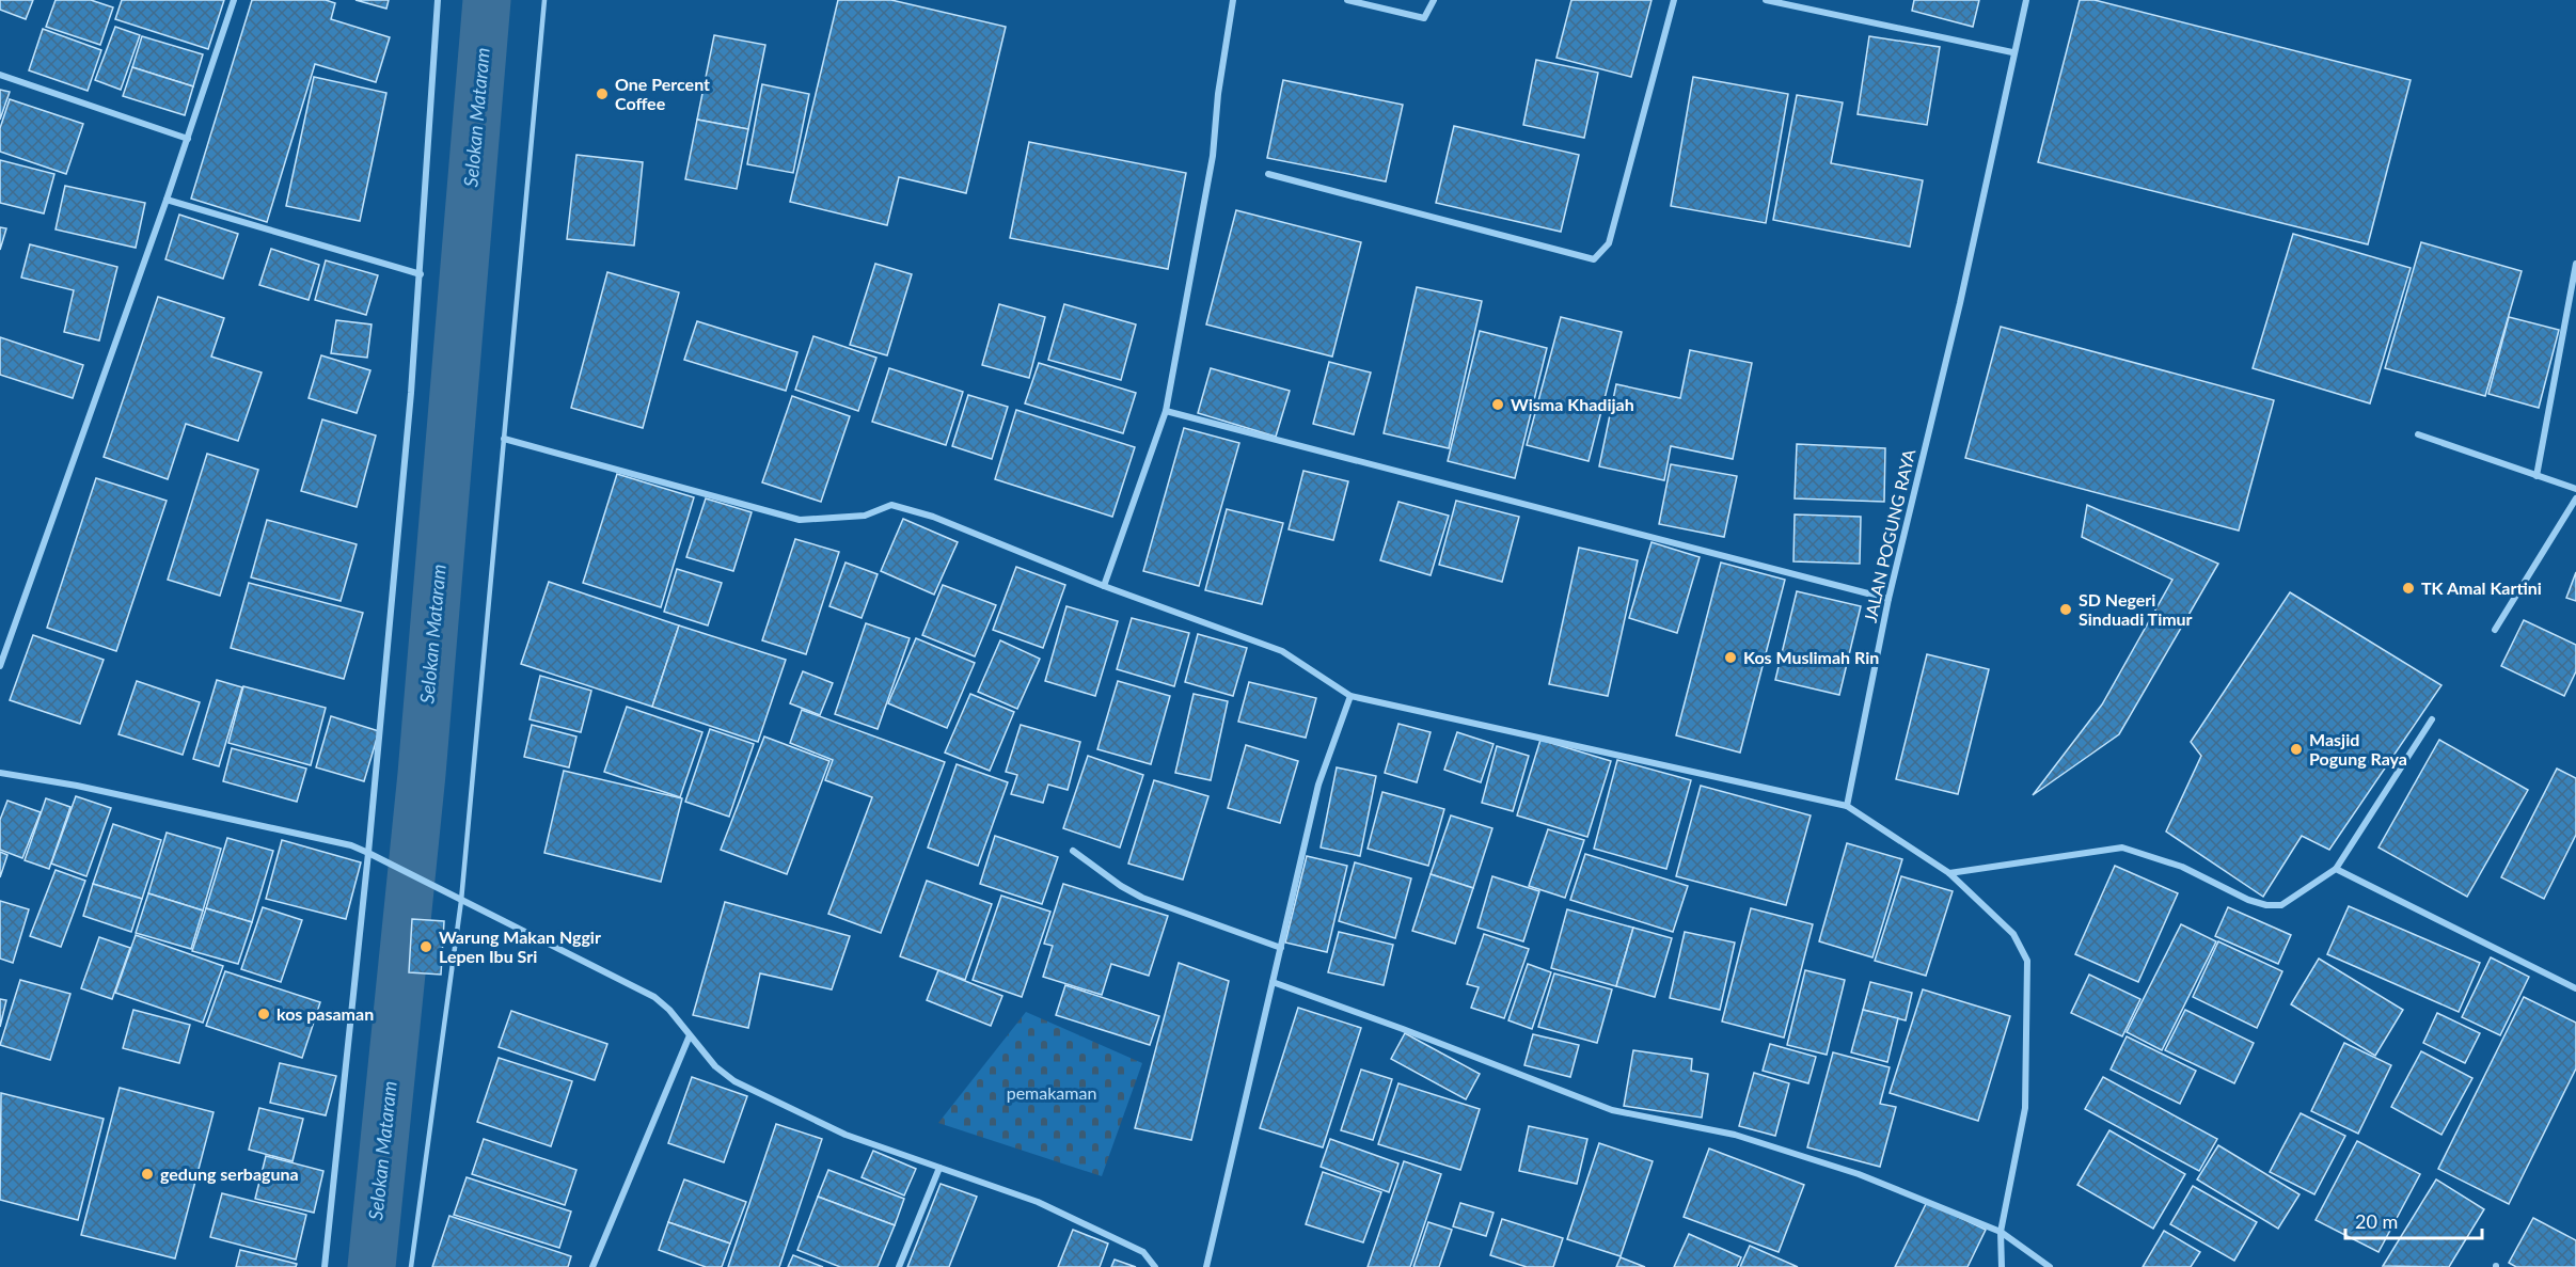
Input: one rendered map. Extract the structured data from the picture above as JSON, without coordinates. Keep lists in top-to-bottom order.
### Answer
{
  "streets": {
    "street": ["JALAN POGUNG RAYA"]
  },
  "water": ["Selokan Mataram"],
  "parks": ["pemakaman"],
  "places": [
    "One Percent Coffee",
    "Wisma Khadijah",
    "TK Amal Kartini",
    "SD Negeri Sinduadi Timur",
    "Kos Muslimah Rin",
    "Masjid Pogung Raya",
    "Warung Makan Nggir Lepen Ibu Sri",
    "kos pasaman",
    "gedung serbaguna"
  ],
  "scale_bar": "20 m"
}
